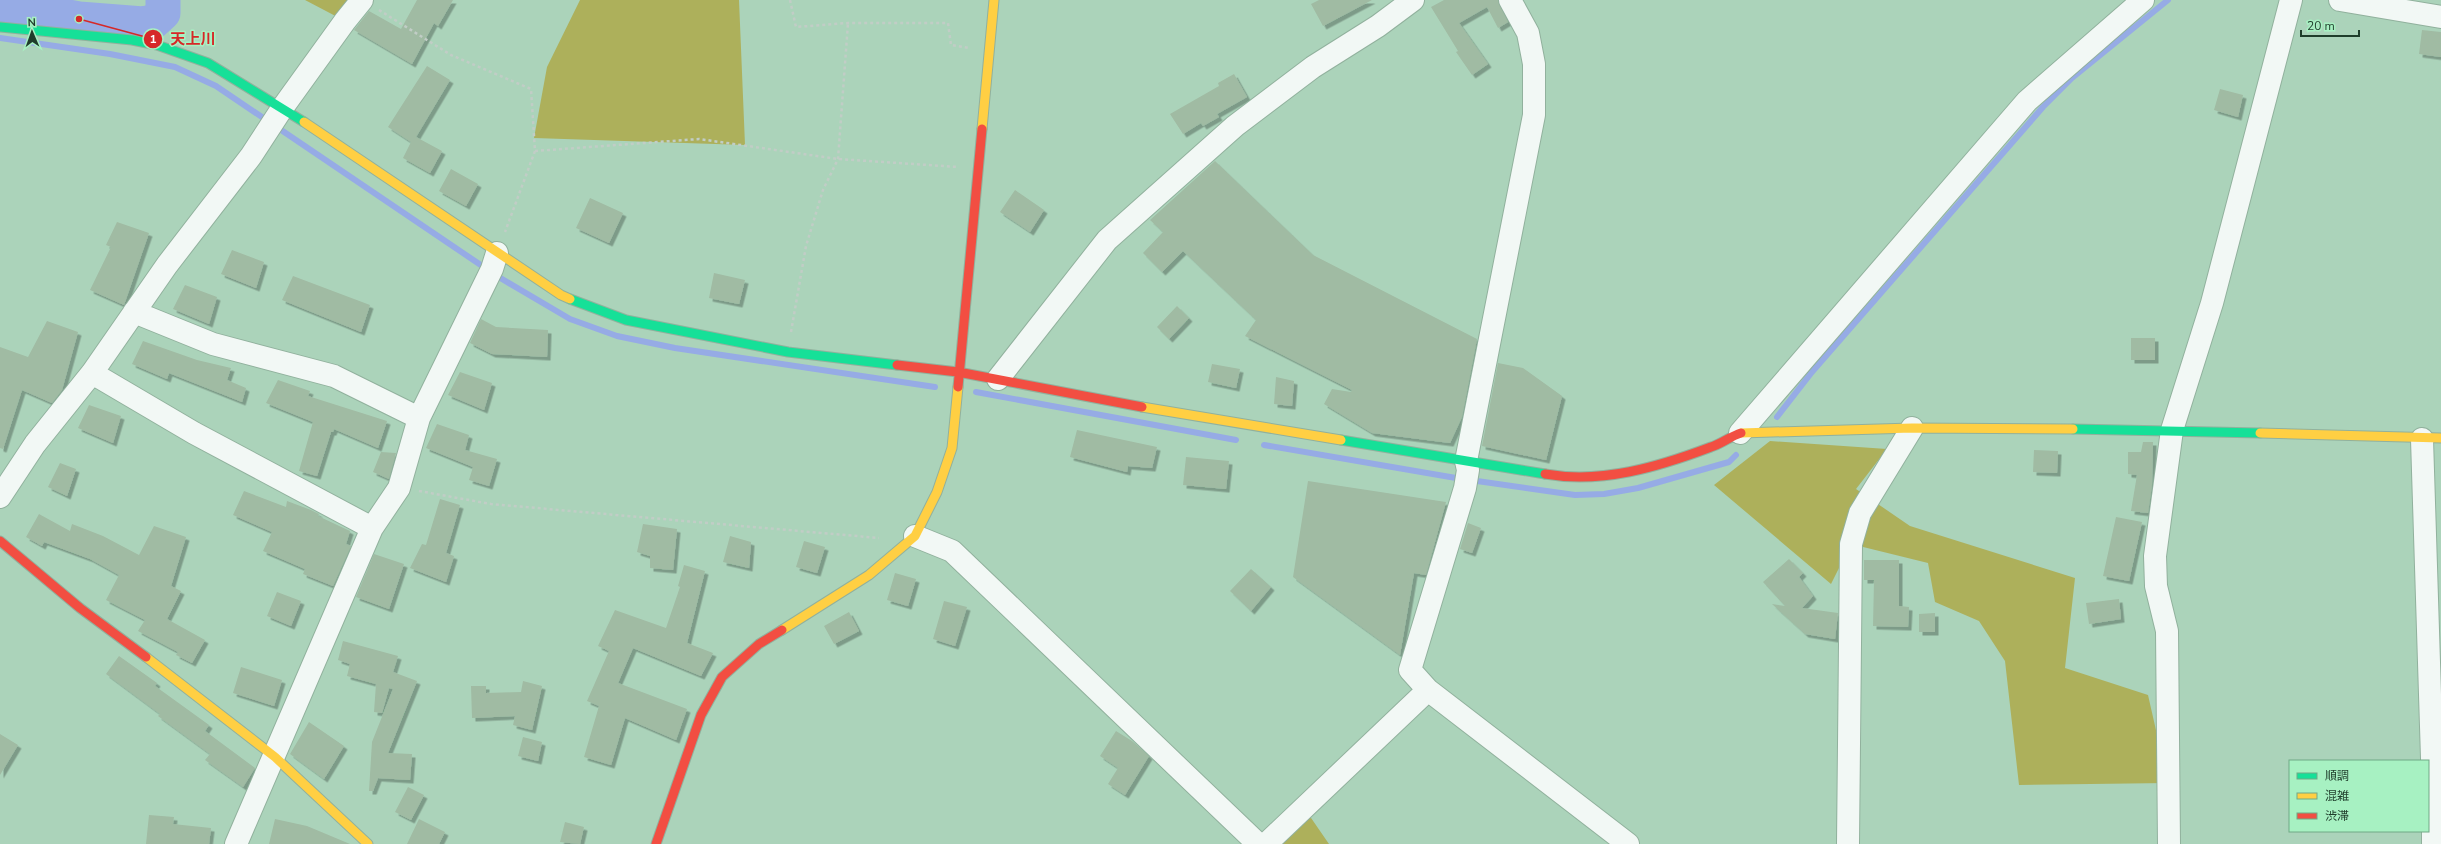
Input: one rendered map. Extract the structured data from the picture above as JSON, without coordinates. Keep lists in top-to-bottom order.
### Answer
{
  "places": ["天上川"],
  "legend": ["順調", "混雑", "渋滞"],
  "scale_bar": "20 m",
  "north": "top"
}
